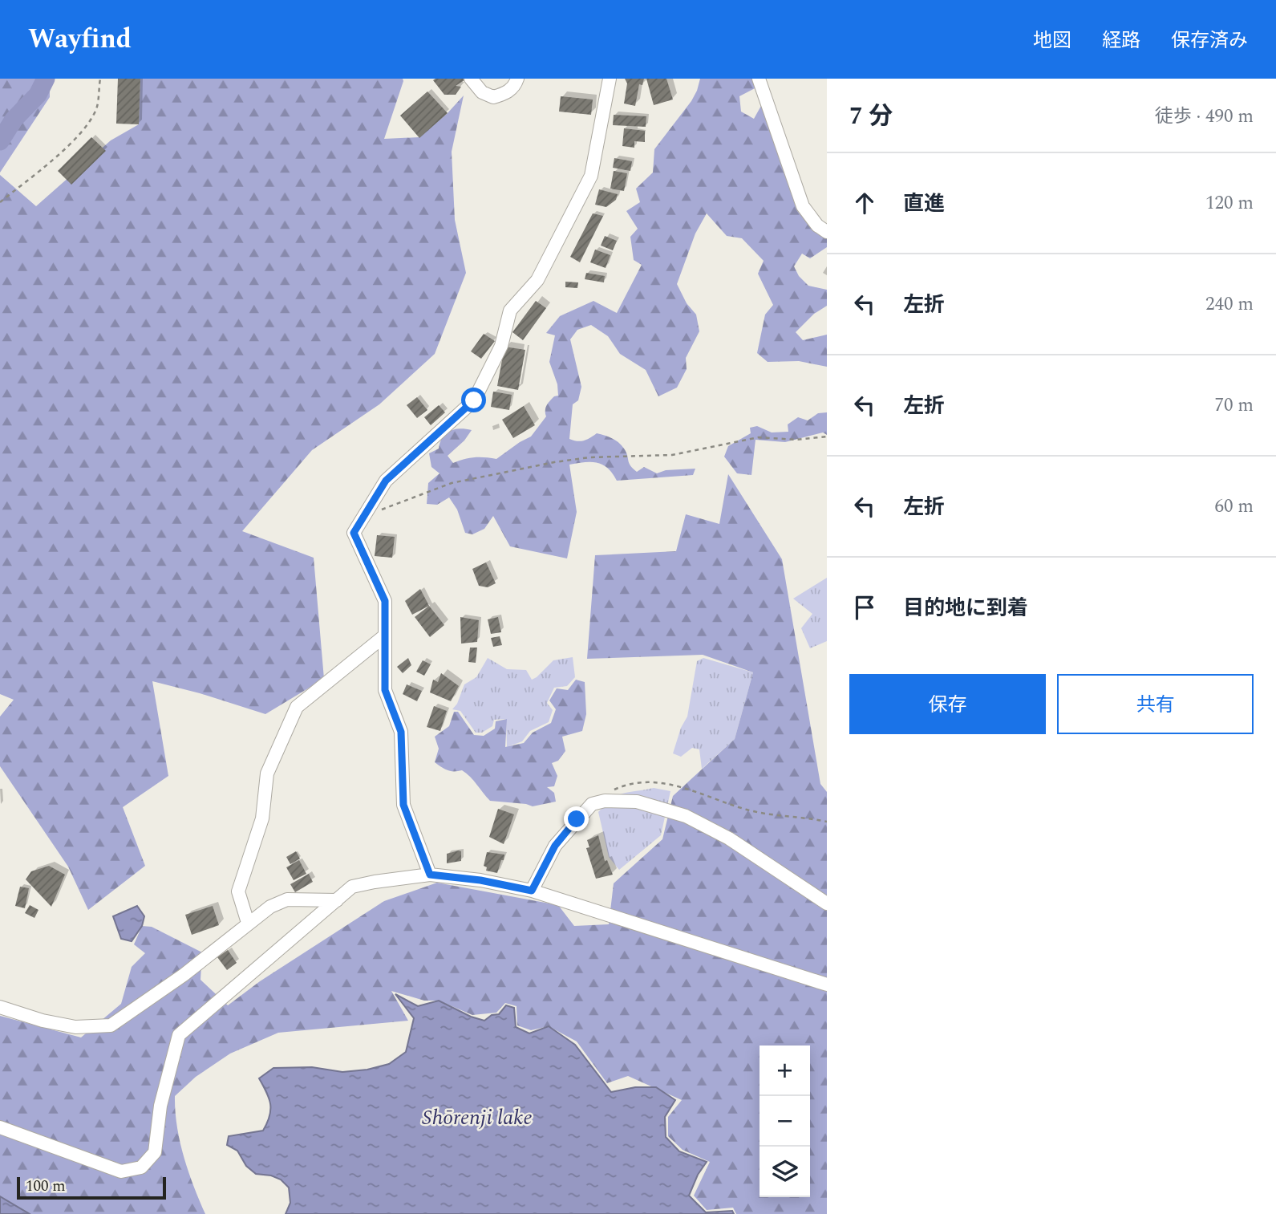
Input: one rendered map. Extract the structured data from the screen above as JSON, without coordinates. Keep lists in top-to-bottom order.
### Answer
{
  "water": ["Shōrenji lake"],
  "scale_bar": "100 m",
  "page": {
    "header": "Wayfind",
    "nav": ["地図", "経路", "保存済み"],
    "heading": ["7 分", "徒歩 · 490 m"],
    "list": [
      ["直進", "120 m"],
      ["左折", "240 m"],
      ["左折", "70 m"],
      ["左折", "60 m"],
      "目的地に到着"
    ],
    "buttons": ["保存", "共有"],
    "map_buttons": ["+", "−"],
    "scale": "100 m"
  }
}
